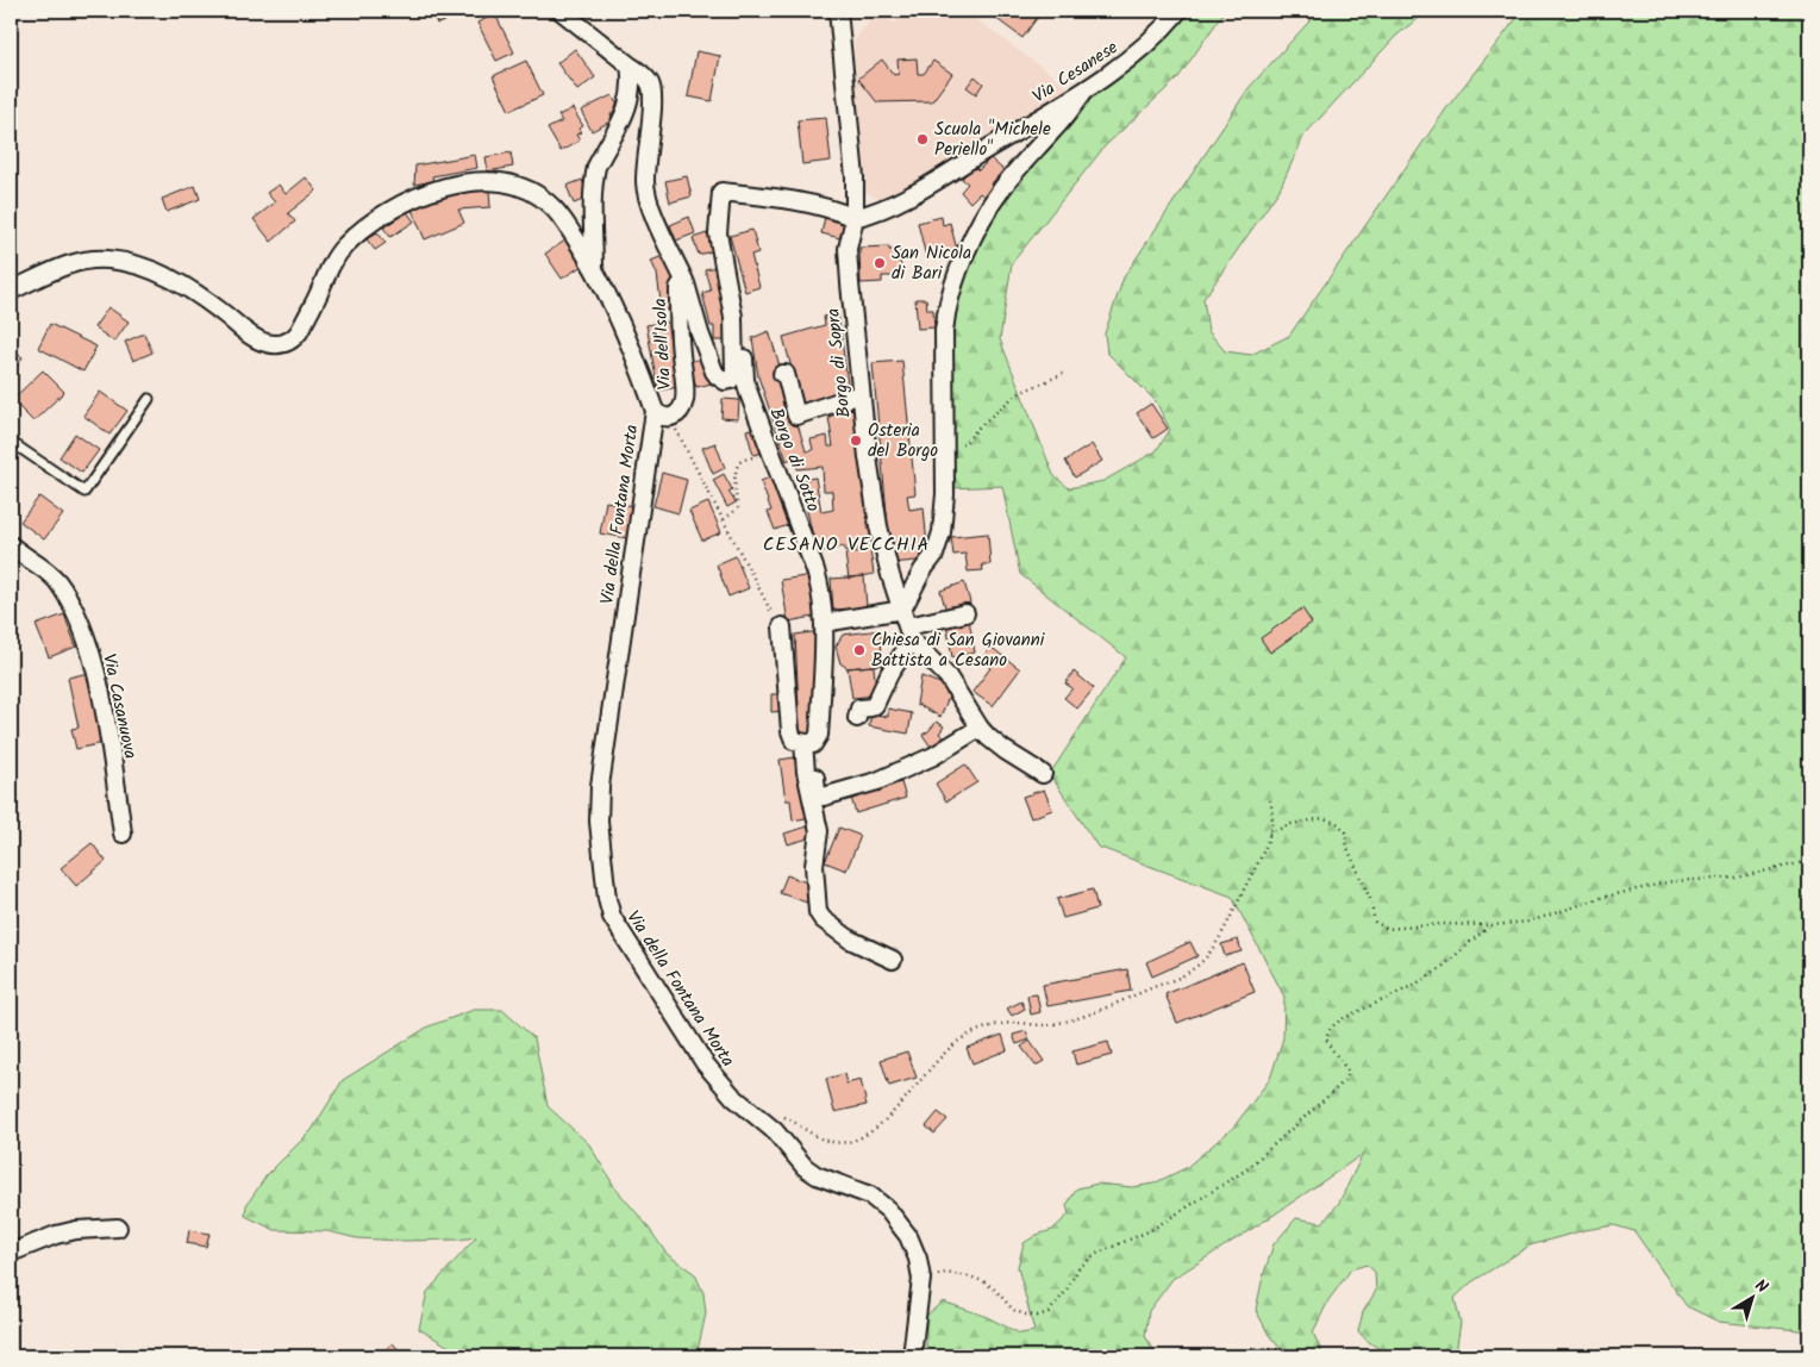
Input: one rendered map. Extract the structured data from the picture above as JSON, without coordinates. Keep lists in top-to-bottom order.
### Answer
{
  "streets": {
    "street": [
      "Via Cesanese",
      "Via dell'Isola",
      "Borgo di Sopra",
      "Borgo di Sotto",
      "Via della Fontana Morta",
      "Via Casanuova"
    ]
  },
  "crossings": [
    ["Via Cesanese", "Borgo di Sopra"],
    ["Via Cesanese", "Borgo di Sotto"],
    ["Via dell'Isola", "Borgo di Sotto"],
    ["Via dell'Isola", "Via della Fontana Morta"],
    ["Borgo di Sopra", "Borgo di Sotto"]
  ],
  "districts": ["CESANO VECCHIA"],
  "places": [
    "Scuola \"Michele Periello\"",
    "San Nicola di Bari",
    "Osteria del Borgo",
    "Chiesa di San Giovanni Battista a Cesano"
  ],
  "north": "top right"
}
